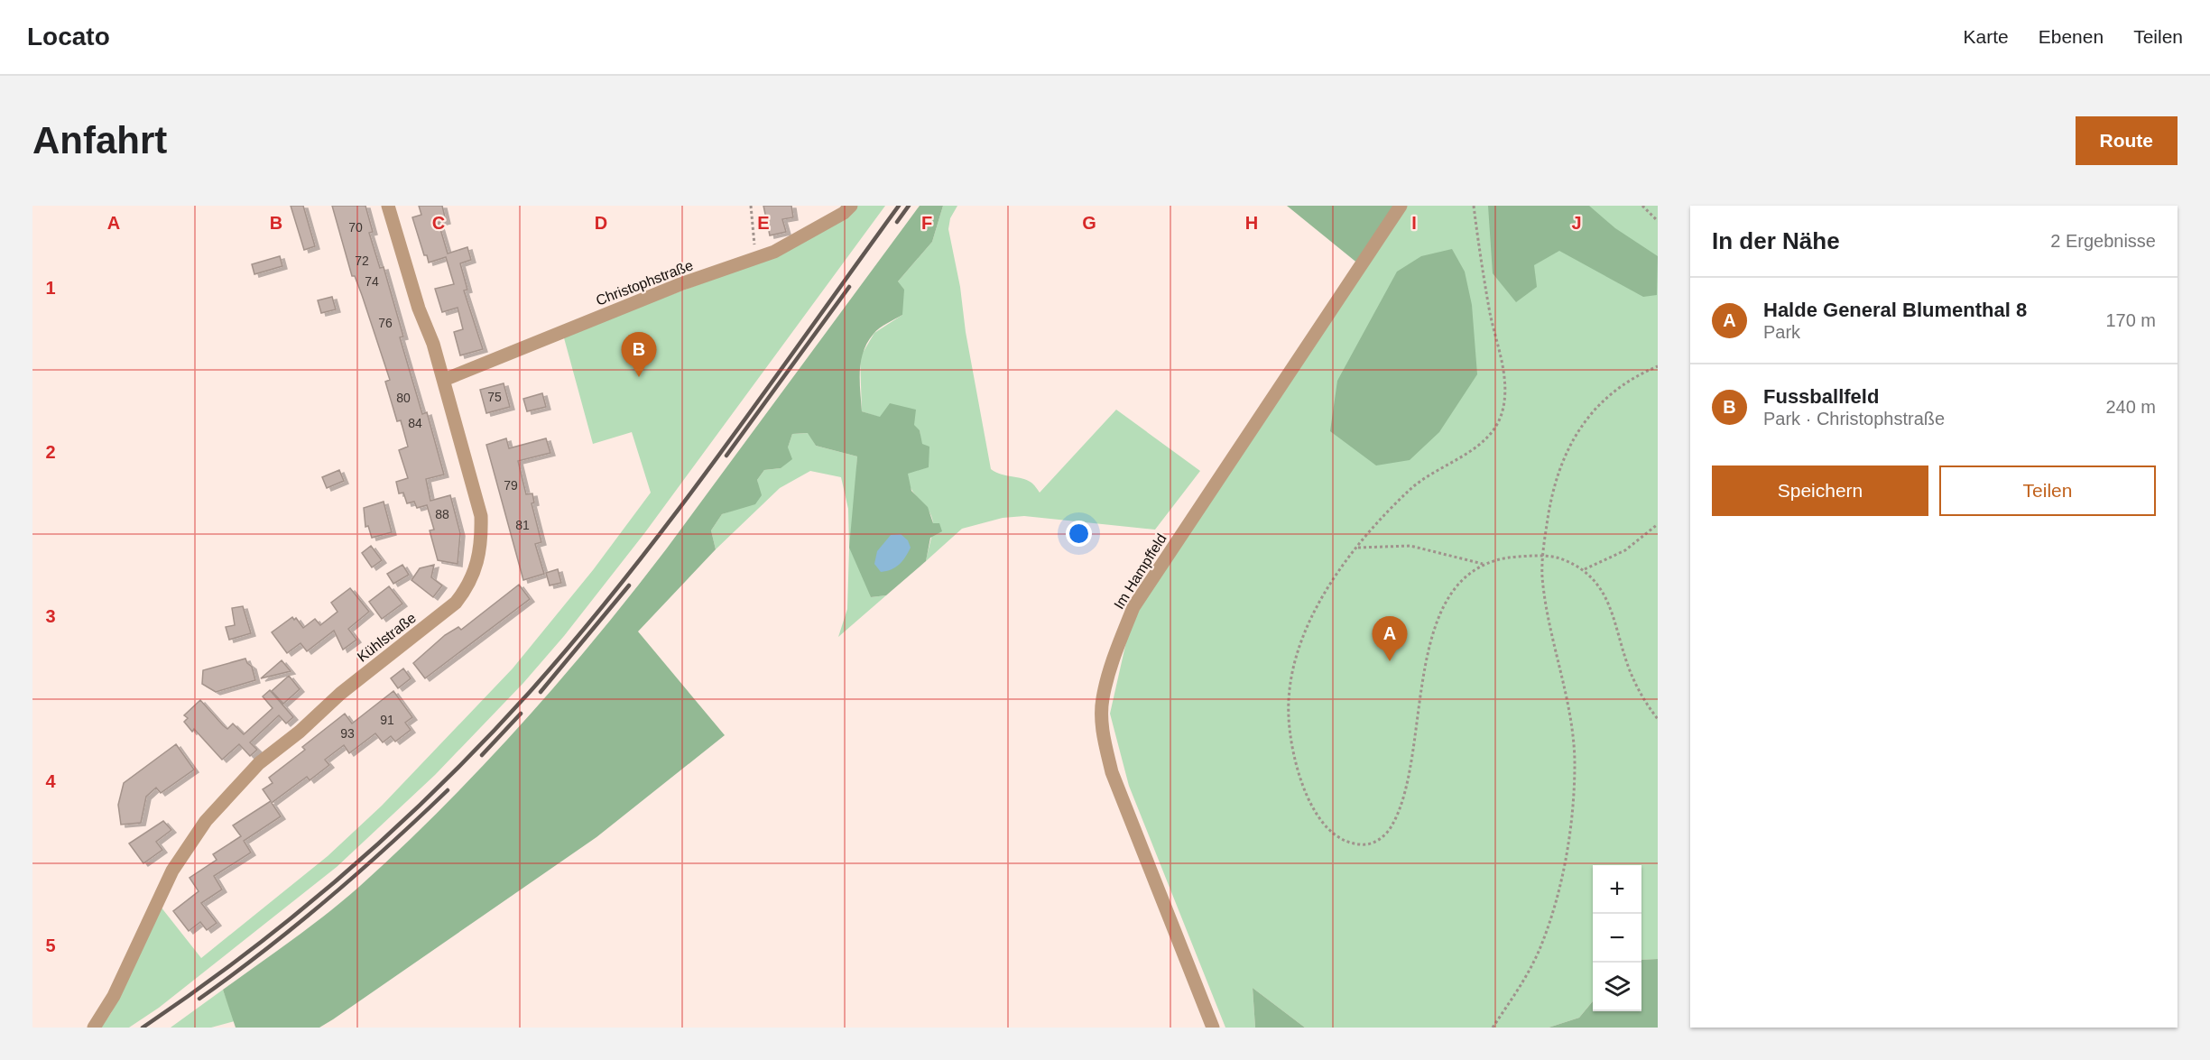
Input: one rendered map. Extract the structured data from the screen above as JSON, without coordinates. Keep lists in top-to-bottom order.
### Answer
{
  "streets": {
    "street": ["Christophstraße", "Im Hampffeld", "Kühlstraße"]
  },
  "crossings": [
    ["Christophstraße", "Kühlstraße"]
  ],
  "house_numbers": [
    "70",
    "72",
    "74",
    "76",
    "75",
    "80",
    "84",
    "79",
    "88",
    "81",
    "91",
    "93"
  ],
  "page": {
    "header": "Locato",
    "nav": ["Karte", "Ebenen", "Teilen"],
    "buttons": [
      "Route",
      ["Speichern", "Teilen"]
    ],
    "title": "Anfahrt",
    "heading": ["In der Nähe", "2 Ergebnisse"],
    "list": [
      {
        "mark": "A",
        "name": "Halde General Blumenthal 8",
        "note": "Park",
        "value": "170 m"
      },
      {
        "mark": "B",
        "name": "Fussballfeld",
        "note": "Park · Christophstraße",
        "value": "240 m"
      }
    ],
    "pins": ["B", "A"],
    "map_buttons": ["+", "−"]
  },
  "grid": {
    "columns": [
      "A",
      "B",
      "C",
      "D",
      "E",
      "F",
      "G",
      "H",
      "I",
      "J"
    ],
    "rows": [
      "1",
      "2",
      "3",
      "4",
      "5"
    ]
  }
}
